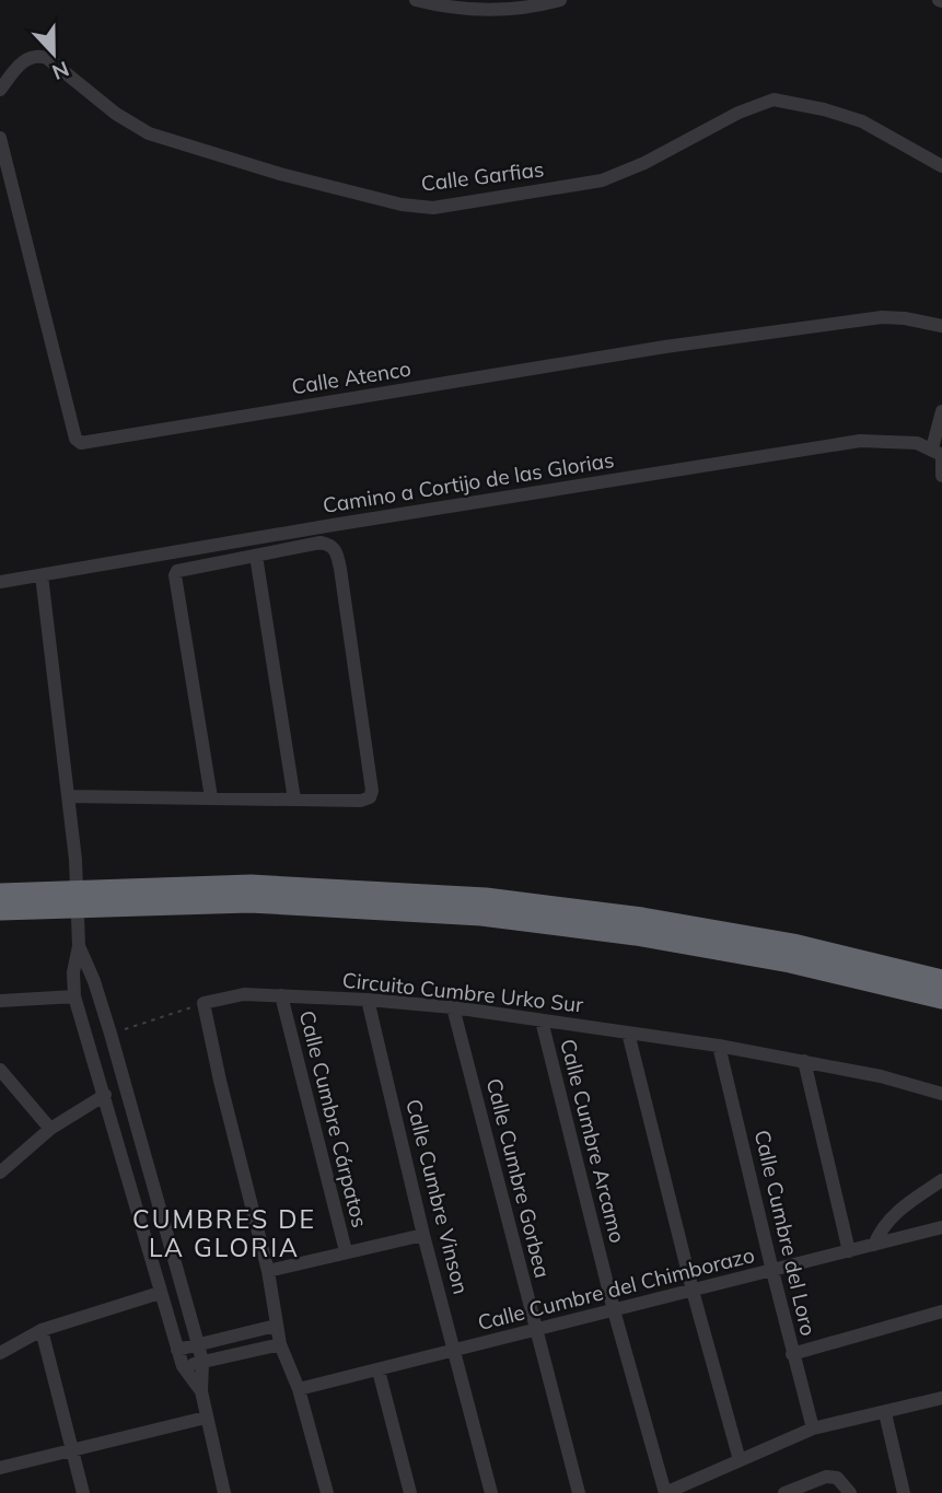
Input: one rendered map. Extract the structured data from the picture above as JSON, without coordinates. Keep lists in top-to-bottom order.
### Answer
{
  "streets": {
    "street": [
      "Calle Garfias",
      "Calle Atenco",
      "Camino a Cortijo de las Glorias",
      "Circuito Cumbre Urko Sur",
      "Calle Cumbre Cárpatos",
      "Calle Cumbre Arcamo",
      "Calle Cumbre Gorbea",
      "Calle Cumbre Vinson",
      "Calle Cumbre del Loro",
      "Calle Cumbre del Chimborazo"
    ]
  },
  "crossings": [
    ["Circuito Cumbre Urko Sur", "Calle Cumbre Cárpatos"],
    ["Circuito Cumbre Urko Sur", "Calle Cumbre Arcamo"],
    ["Circuito Cumbre Urko Sur", "Calle Cumbre Gorbea"],
    ["Circuito Cumbre Urko Sur", "Calle Cumbre Vinson"],
    ["Circuito Cumbre Urko Sur", "Calle Cumbre del Loro"],
    ["Calle Cumbre Arcamo", "Calle Cumbre del Chimborazo"],
    ["Calle Cumbre Gorbea", "Calle Cumbre del Chimborazo"],
    ["Calle Cumbre Vinson", "Calle Cumbre del Chimborazo"],
    ["Calle Cumbre del Loro", "Calle Cumbre del Chimborazo"]
  ],
  "districts": ["CUMBRES DE LA GLORIA"],
  "north": "bottom"
}
